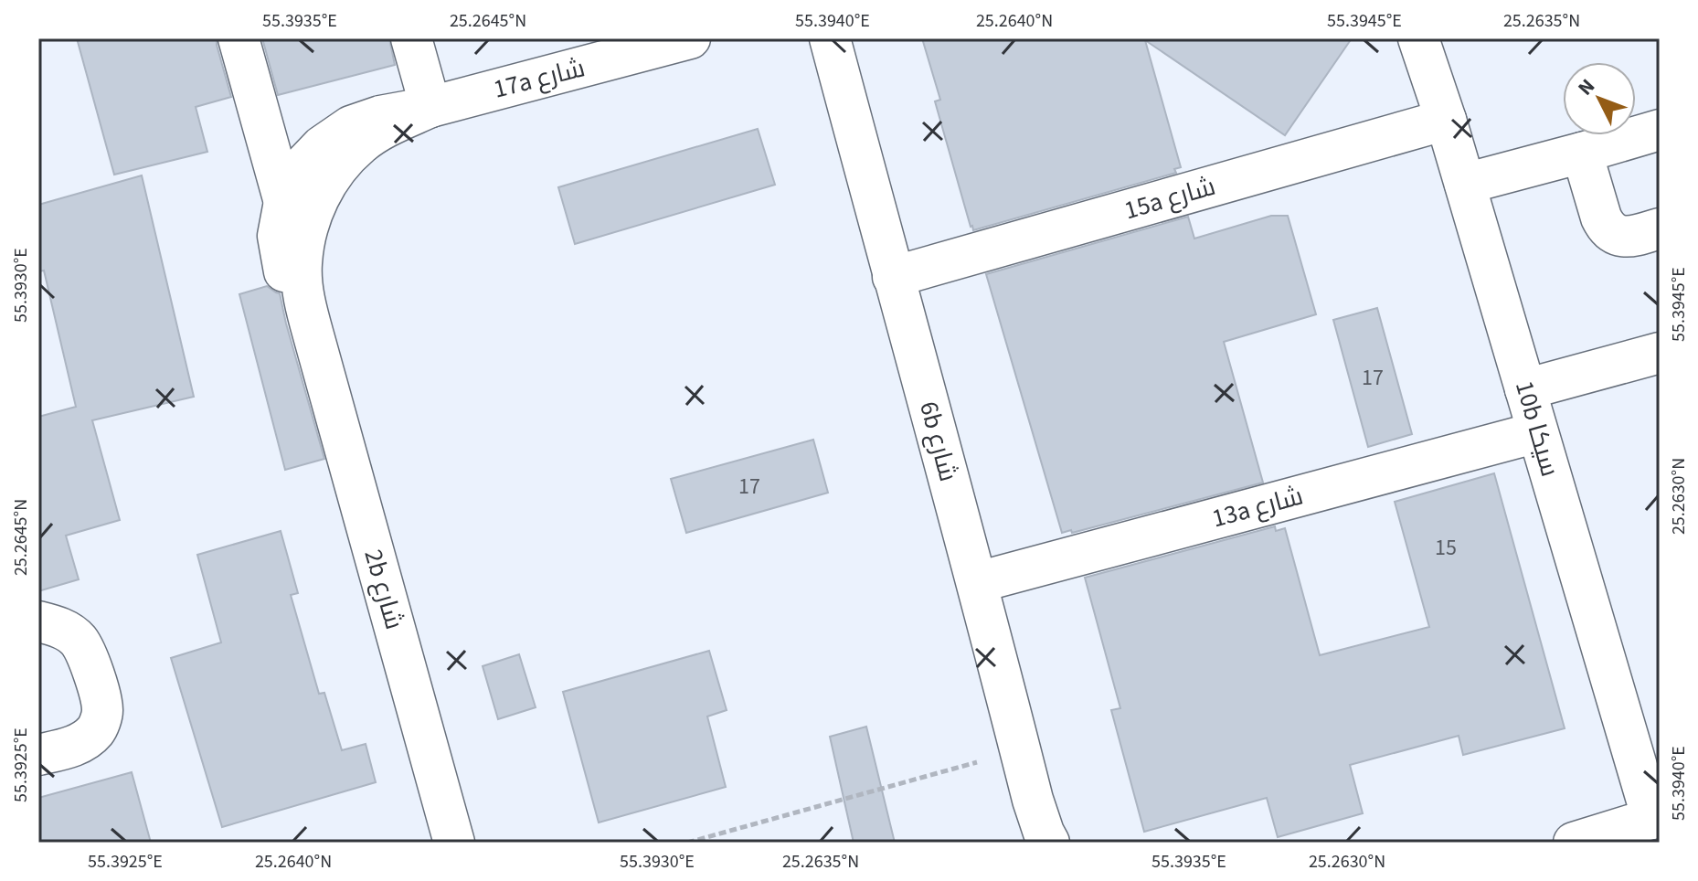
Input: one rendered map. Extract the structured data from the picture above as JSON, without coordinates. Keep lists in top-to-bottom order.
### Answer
{
  "streets": {
    "street": [
      "17a شارع",
      "15a شارع",
      "10b سيكا",
      "6b شارع",
      "13a شارع",
      "2b شارع"
    ]
  },
  "crossings": [
    ["17a شارع", "2b شارع"],
    ["15a شارع", "10b سيكا"],
    ["15a شارع", "6b شارع"],
    ["10b سيكا", "13a شارع"],
    ["6b شارع", "13a شارع"]
  ],
  "house_numbers": ["17", "17", "15"],
  "north": "top left",
  "coordinates": [
    "55.3935°E",
    "25.2645°N",
    "55.3940°E",
    "25.2640°N",
    "55.3945°E",
    "25.2635°N",
    "55.3930°E",
    "25.2630°N",
    "55.3925°E"
  ]
}
